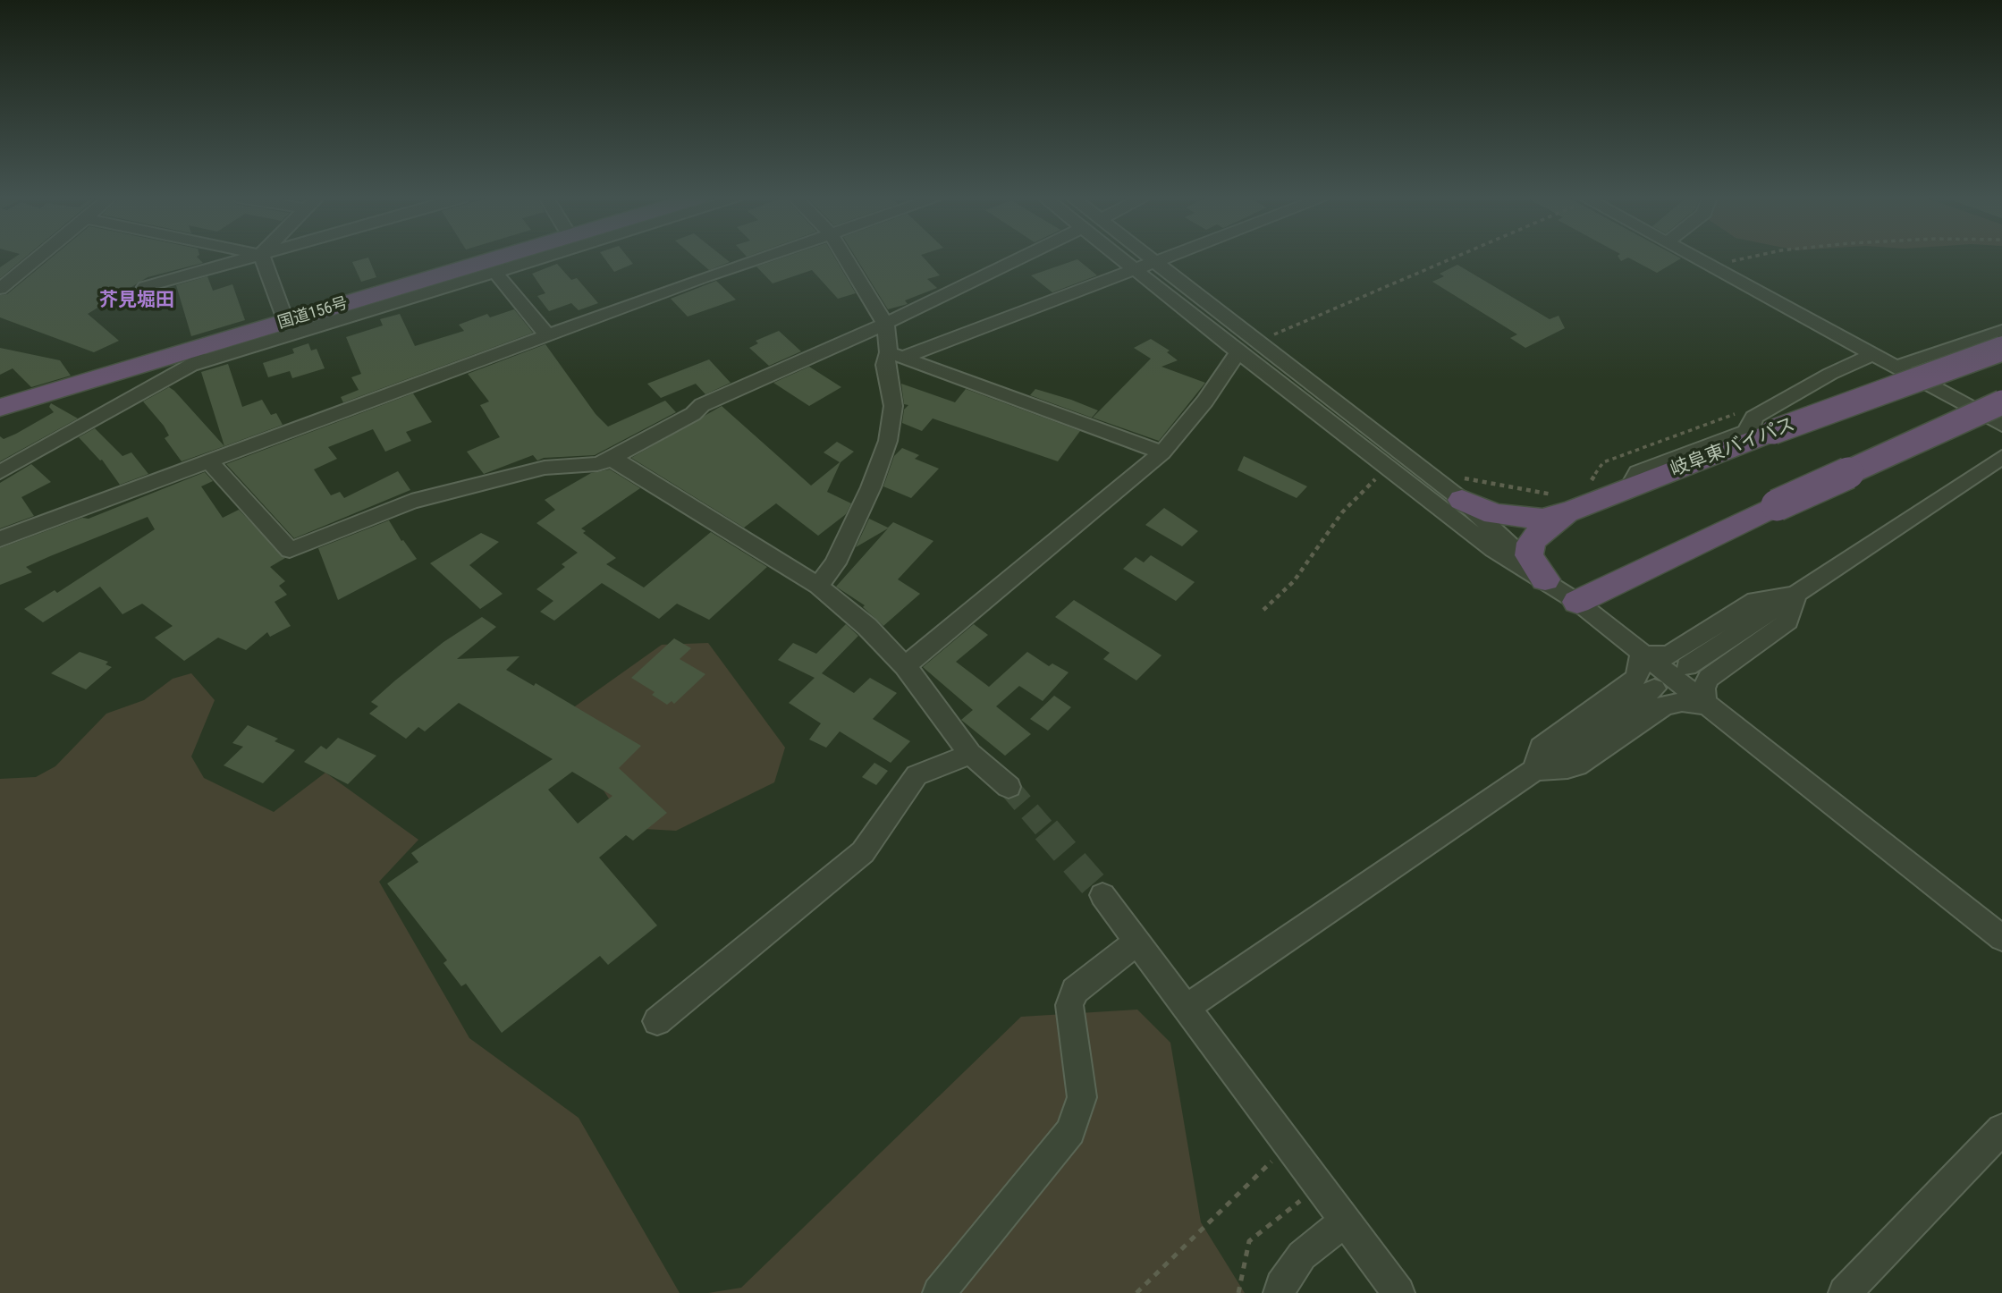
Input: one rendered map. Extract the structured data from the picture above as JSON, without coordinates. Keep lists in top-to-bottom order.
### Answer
{
  "streets": {
    "highway": ["国道156号", "岐阜東バイパス"]
  },
  "districts": ["芥見堀田"]
}
